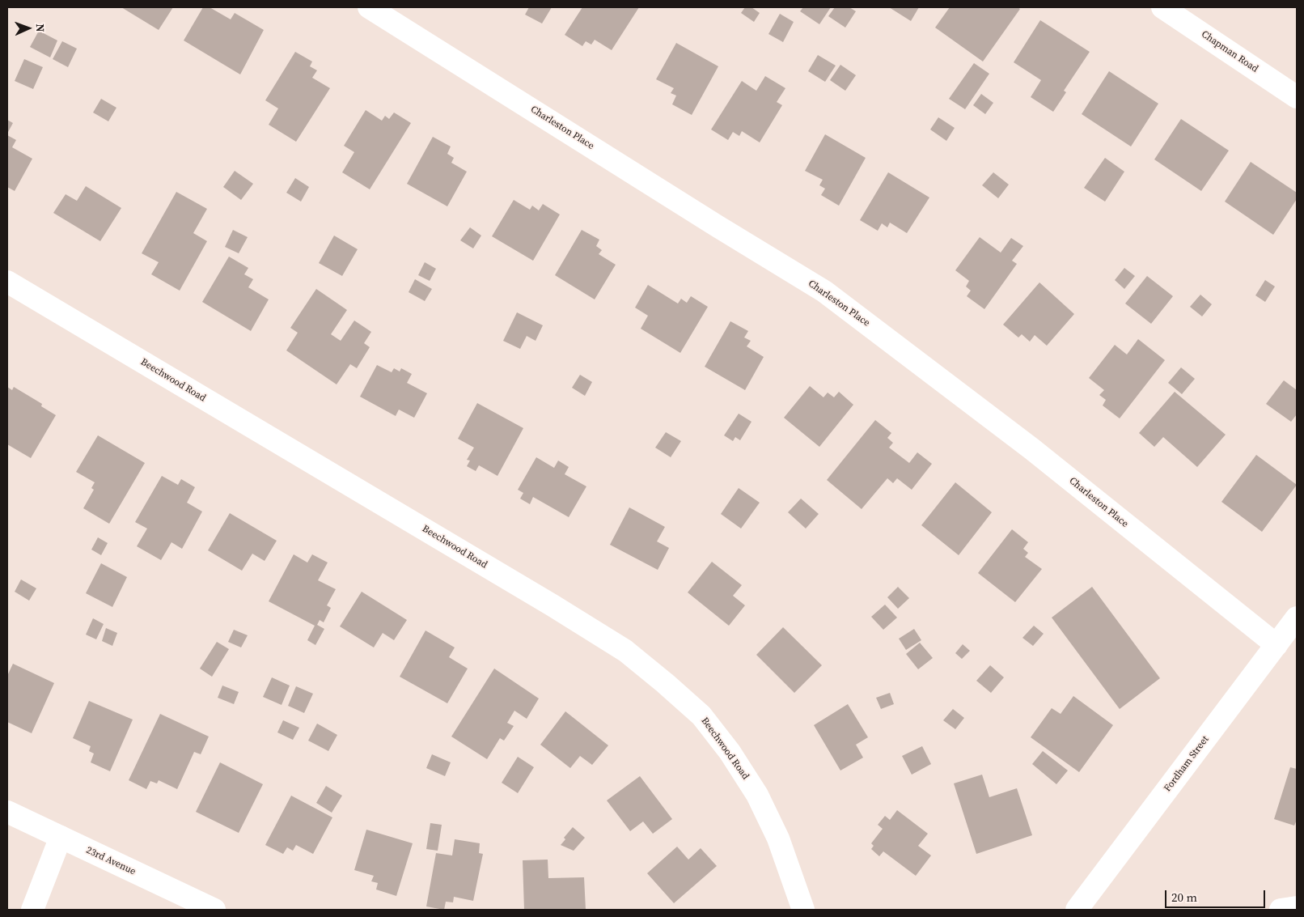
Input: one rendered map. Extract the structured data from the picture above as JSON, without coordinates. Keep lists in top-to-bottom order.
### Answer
{
  "streets": {
    "street": [
      "Chapman Road",
      "Charleston Place",
      "Beechwood Road",
      "Fordham Street",
      "23rd Avenue"
    ]
  },
  "crossings": [
    ["Charleston Place", "Fordham Street"]
  ],
  "scale_bar": "20 m",
  "north": "right"
}
